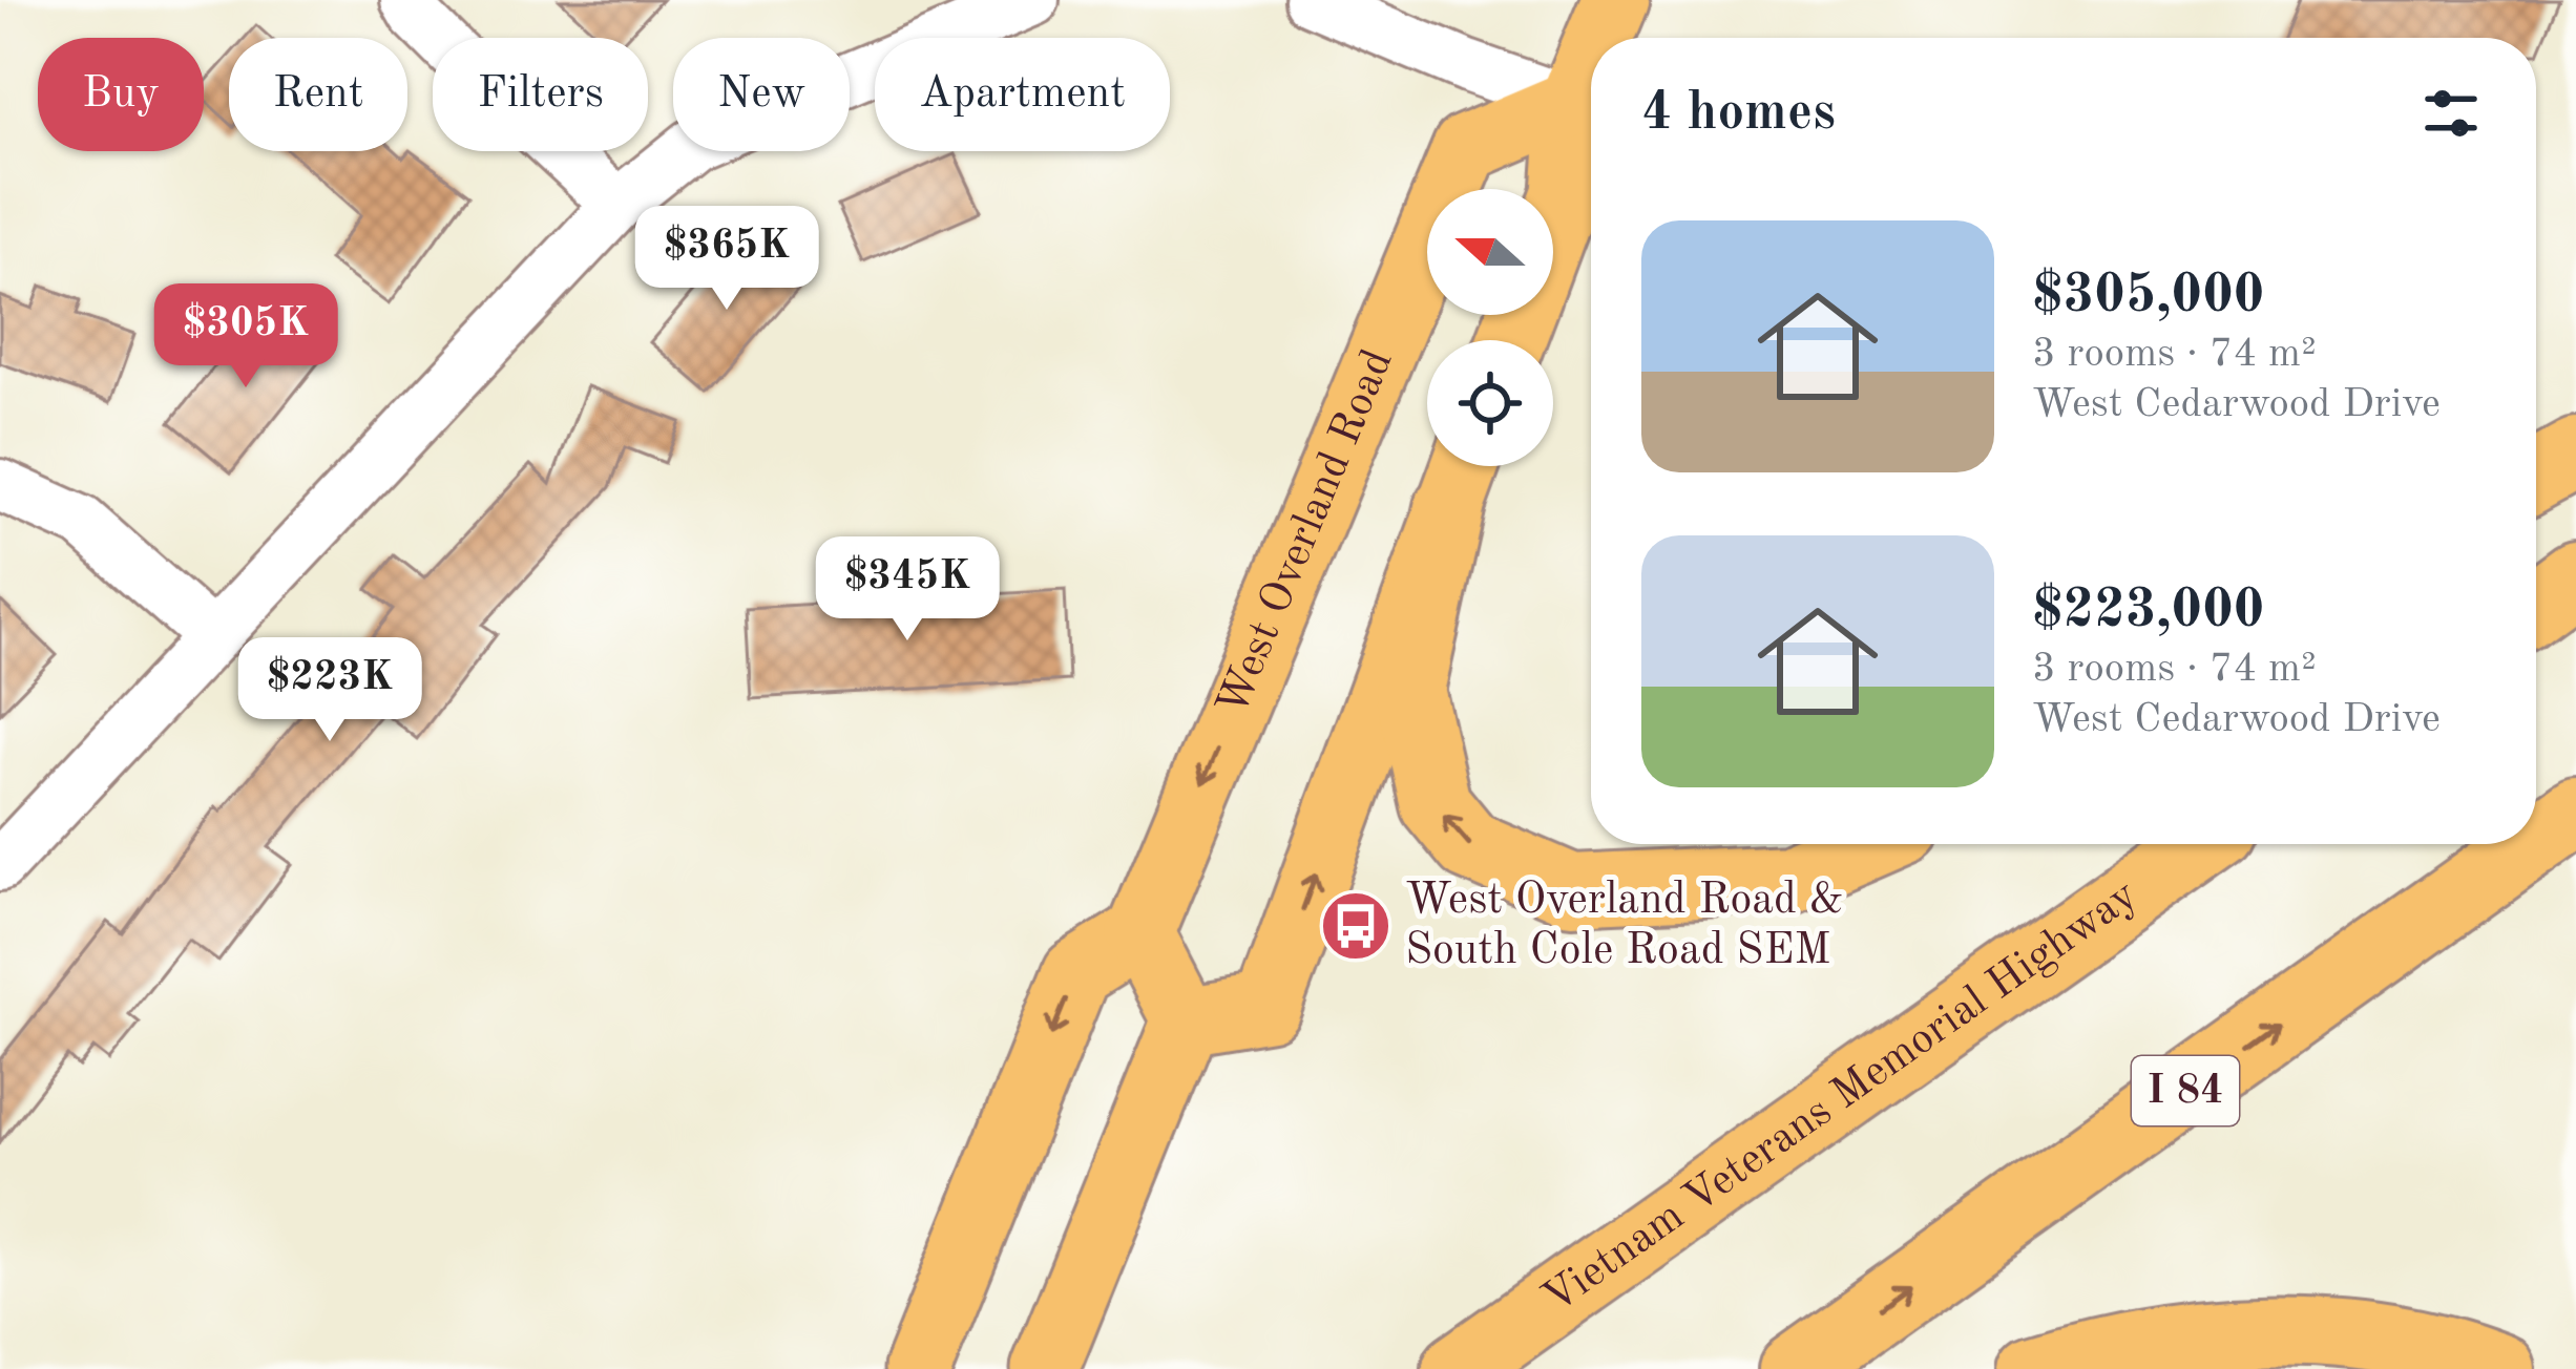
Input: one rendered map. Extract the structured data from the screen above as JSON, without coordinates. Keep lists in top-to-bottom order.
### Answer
{
  "streets": {
    "highway": ["I 84", "Vietnam Veterans Memorial Highway"],
    "main road": ["West Overland Road"]
  },
  "places": {
    "bus stop": ["West Overland Road & South Cole Road SEM"]
  },
  "north": "left",
  "page": {
    "chip": [
      "Buy",
      "Rent",
      "Filters",
      "New",
      "Apartment"
    ],
    "heading": "4 homes",
    "list": [
      {
        "name": "$305,000",
        "note": "3 rooms · 74 m² · West Cedarwood Drive"
      },
      {
        "name": "$223,000",
        "note": "3 rooms · 74 m² · West Cedarwood Drive"
      }
    ],
    "price": [
      "$365K",
      "$305K",
      "$345K",
      "$223K"
    ]
  }
}
